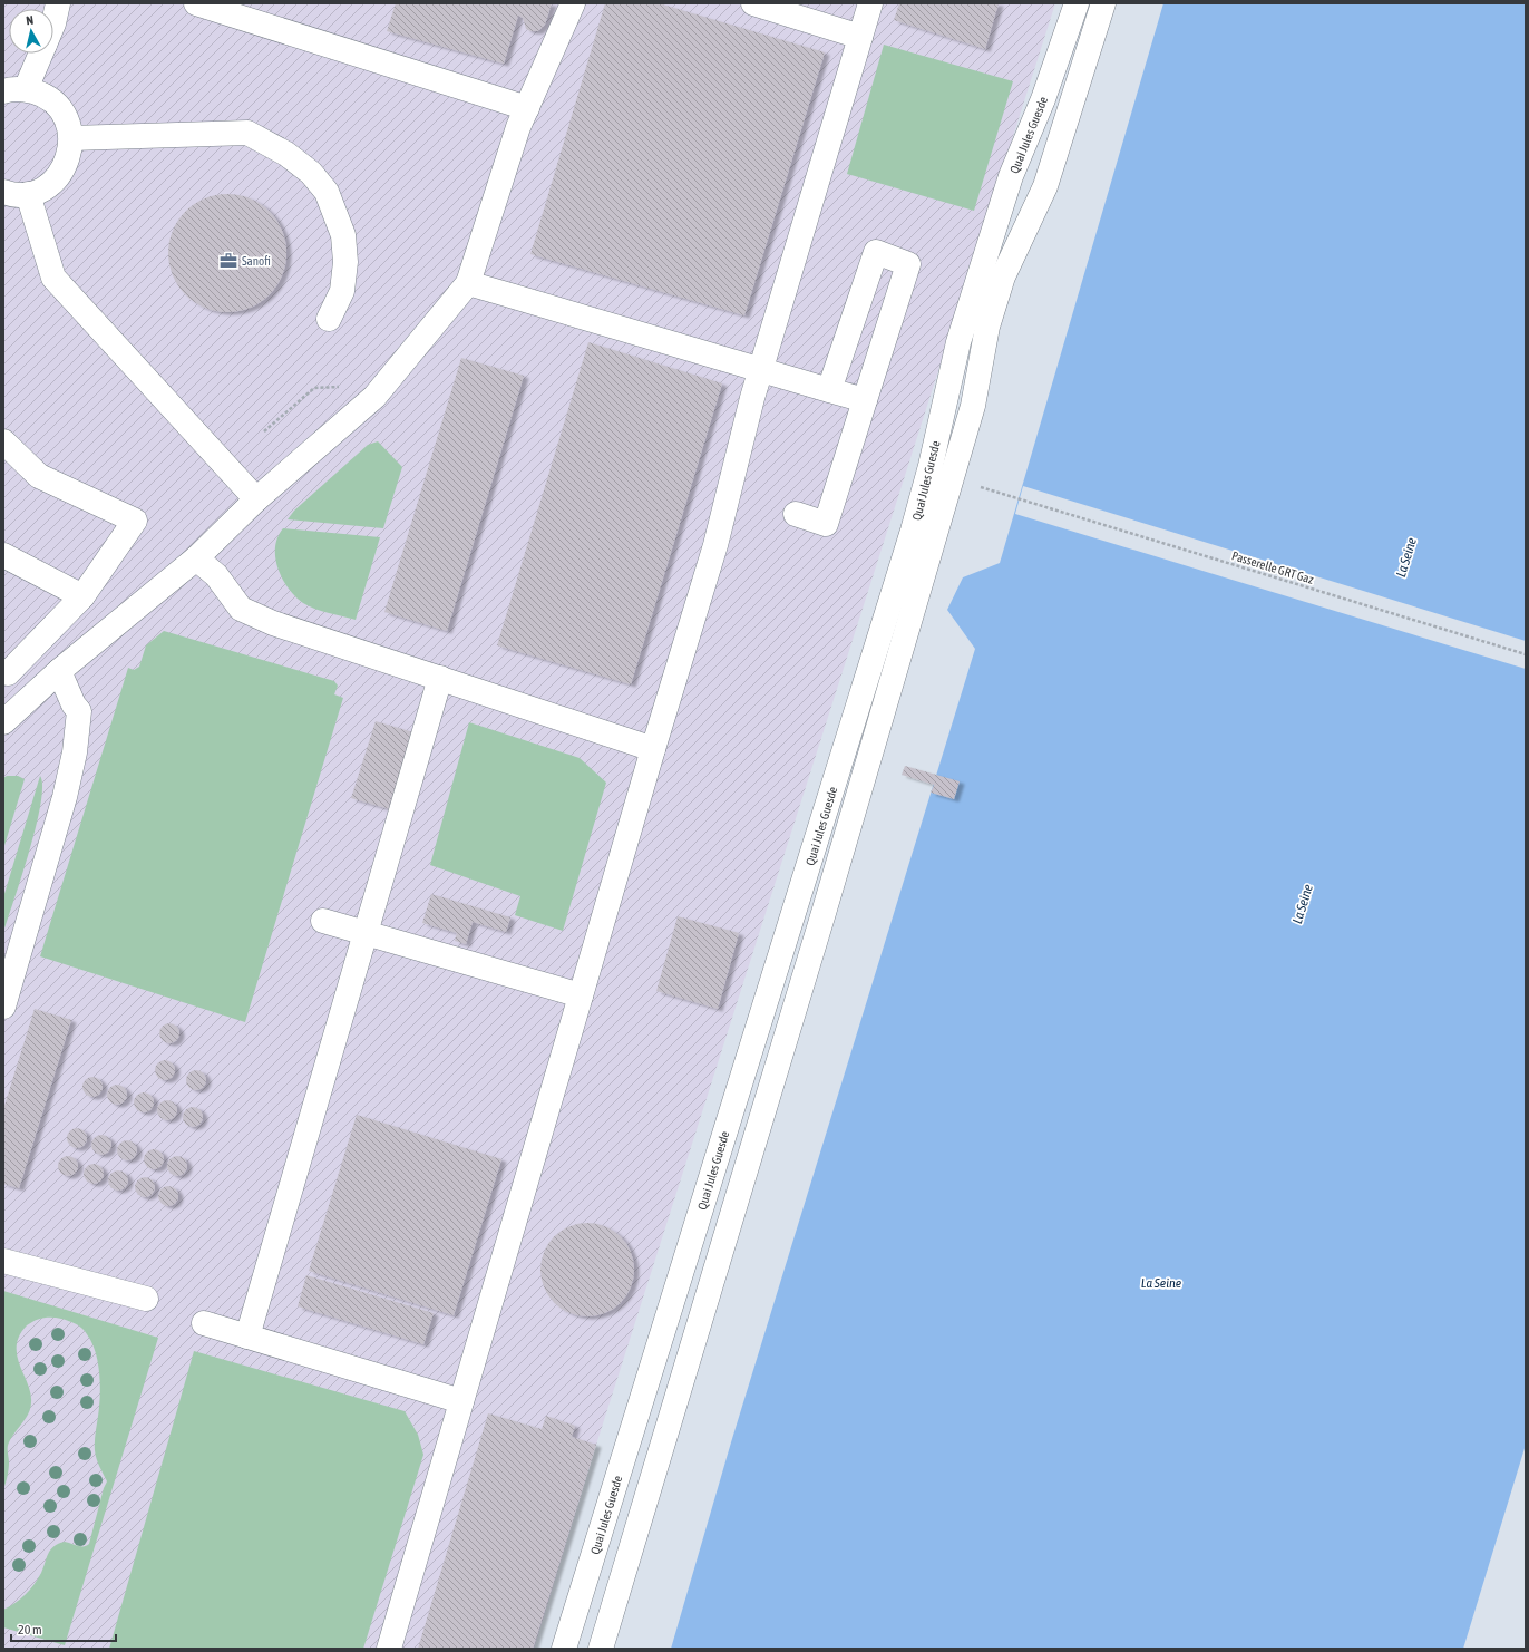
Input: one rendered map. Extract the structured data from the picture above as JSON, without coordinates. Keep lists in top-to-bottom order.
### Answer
{
  "streets": {
    "main road": ["Quai Jules Guesde"],
    "path": ["Passerelle GRT Gaz"]
  },
  "water": ["La Seine"],
  "places": {
    "office": ["Sanofi"]
  },
  "scale_bar": "20 m",
  "north": "top"
}
